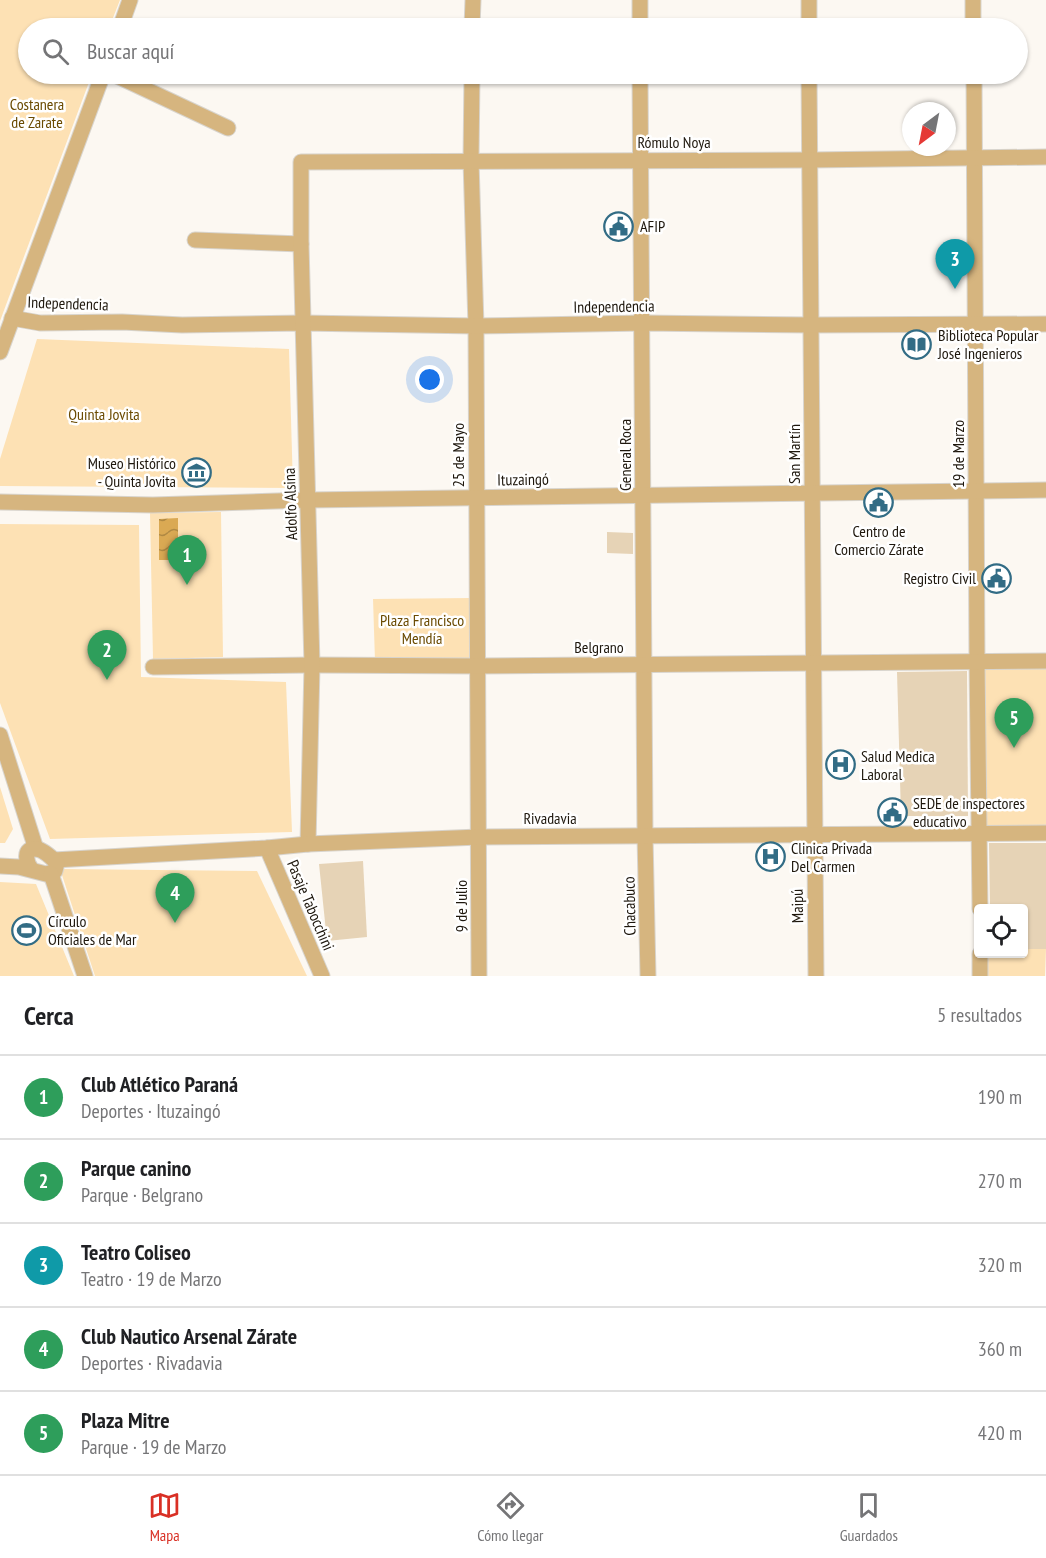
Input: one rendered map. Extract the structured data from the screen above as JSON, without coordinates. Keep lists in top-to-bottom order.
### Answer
{
  "streets": {
    "street": [
      "Rómulo Noya",
      "Independencia",
      "San Martín",
      "19 de Marzo",
      "25 de Mayo",
      "General Roca",
      "Ituzaingó",
      "Adolfo Alsina",
      "Belgrano",
      "Rivadavia",
      "Pasaje Tabocchini",
      "9 de Julio",
      "Chacabuco",
      "Maipú"
    ]
  },
  "crossings": [
    ["Rómulo Noya", "San Martín"],
    ["Rómulo Noya", "19 de Marzo"],
    ["Rómulo Noya", "25 de Mayo"],
    ["Rómulo Noya", "General Roca"],
    ["Rómulo Noya", "Adolfo Alsina"],
    ["Independencia", "San Martín"],
    ["Independencia", "19 de Marzo"],
    ["Independencia", "25 de Mayo"],
    ["Independencia", "General Roca"],
    ["Independencia", "Adolfo Alsina"],
    ["San Martín", "Ituzaingó"],
    ["San Martín", "Belgrano"],
    ["San Martín", "Rivadavia"],
    ["San Martín", "Maipú"],
    ["19 de Marzo", "Ituzaingó"],
    ["19 de Marzo", "Belgrano"],
    ["19 de Marzo", "Rivadavia"],
    ["25 de Mayo", "Ituzaingó"],
    ["25 de Mayo", "Belgrano"],
    ["25 de Mayo", "Rivadavia"],
    ["25 de Mayo", "9 de Julio"],
    ["General Roca", "Ituzaingó"],
    ["General Roca", "Belgrano"],
    ["General Roca", "Rivadavia"],
    ["General Roca", "Chacabuco"],
    ["Ituzaingó", "Adolfo Alsina"],
    ["Adolfo Alsina", "Belgrano"],
    ["Adolfo Alsina", "Rivadavia"],
    ["Rivadavia", "Pasaje Tabocchini"],
    ["Rivadavia", "9 de Julio"],
    ["Rivadavia", "Chacabuco"],
    ["Rivadavia", "Maipú"]
  ],
  "parks": ["Costanera de Zarate", "Quinta Jovita", "Plaza Francisco Mendía"],
  "places": {
    "public building": [
      "AFIP",
      "Centro de Comercio Zárate",
      "Registro Civil",
      "SEDE de inspectores educativo"
    ],
    "library": ["Biblioteca Popular José Ingenieros"],
    "museum": ["Museo Histórico - Quinta Jovita"],
    "hospital": ["Salud Medica Laboral", "Clinica Privada Del Carmen"],
    "sports": ["Círculo Oficiales de Mar"]
  },
  "north": "bottom left",
  "page": {
    "search": "Buscar aquí",
    "pins": [
      "3",
      "1",
      "2",
      "5",
      "4"
    ],
    "heading": ["Cerca", "5 resultados"],
    "list": [
      {
        "mark": "1",
        "name": "Club Atlético Paraná",
        "note": "Deportes · Ituzaingó",
        "value": "190 m"
      },
      {
        "mark": "2",
        "name": "Parque canino",
        "note": "Parque · Belgrano",
        "value": "270 m"
      },
      {
        "mark": "3",
        "name": "Teatro Coliseo",
        "note": "Teatro · 19 de Marzo",
        "value": "320 m"
      },
      {
        "mark": "4",
        "name": "Club Nautico Arsenal Zárate",
        "note": "Deportes · Rivadavia",
        "value": "360 m"
      },
      {
        "mark": "5",
        "name": "Plaza Mitre",
        "note": "Parque · 19 de Marzo",
        "value": "420 m"
      }
    ],
    "nav": ["Mapa", "Cómo llegar", "Guardados"]
  }
}
